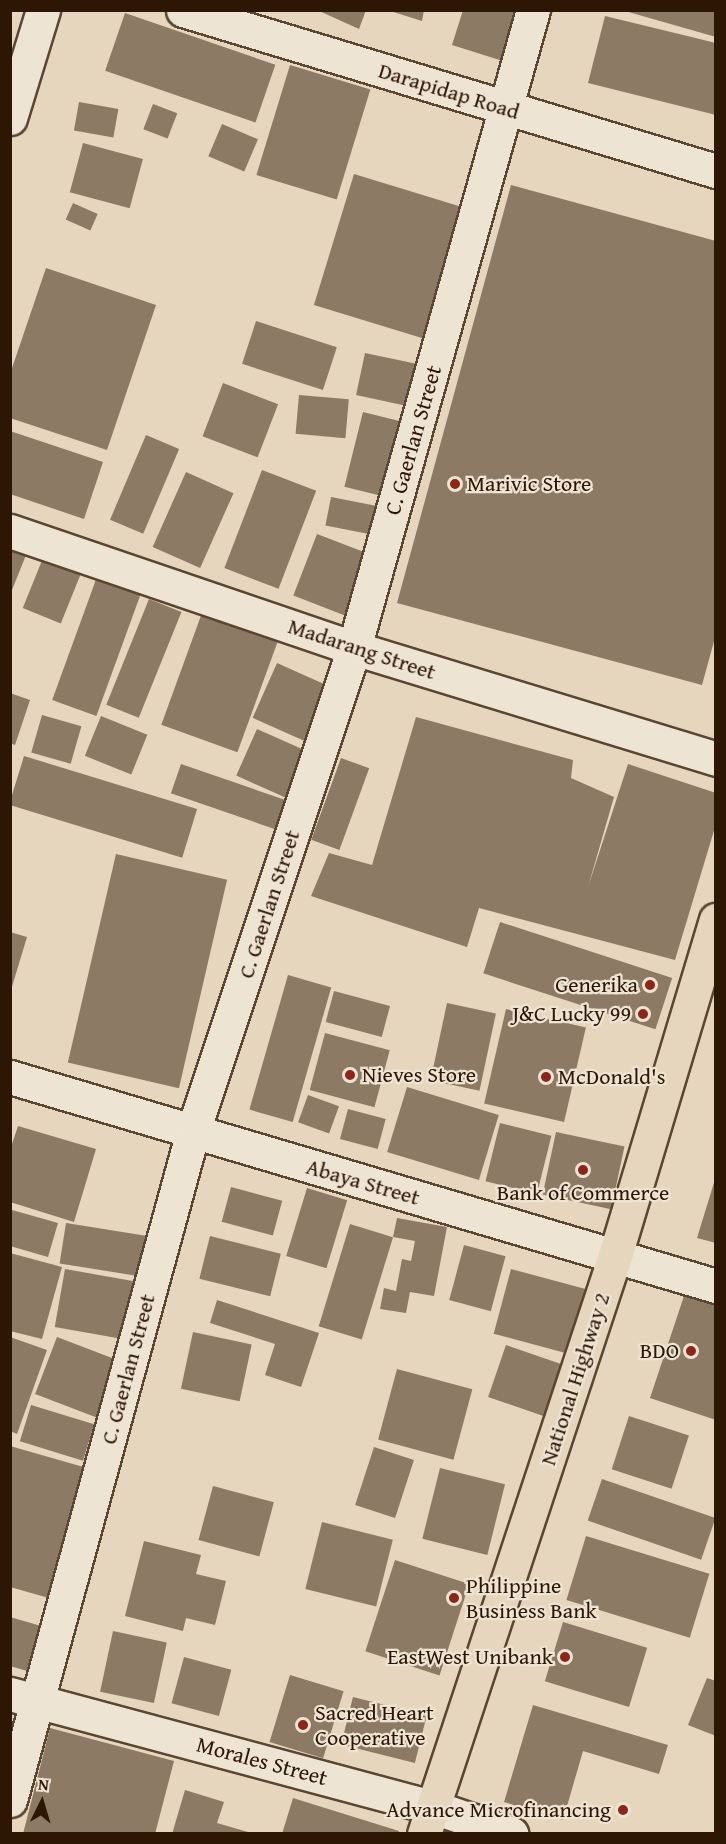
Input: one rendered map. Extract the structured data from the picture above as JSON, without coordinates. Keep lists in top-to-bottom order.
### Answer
{
  "streets": {
    "main road": ["National Highway 2"],
    "street": [
      "Darapidap Road",
      "C. Gaerlan Street",
      "Madarang Street",
      "Abaya Street",
      "Morales Street"
    ]
  },
  "crossings": [
    ["Darapidap Road", "C. Gaerlan Street"],
    ["C. Gaerlan Street", "Madarang Street"],
    ["C. Gaerlan Street", "Abaya Street"],
    ["C. Gaerlan Street", "Morales Street"],
    ["Abaya Street", "National Highway 2"],
    ["National Highway 2", "Morales Street"]
  ],
  "places": [
    "Marivic Store",
    "Generika",
    "J&C Lucky 99",
    "Nieves Store",
    "McDonald's",
    "Bank of Commerce",
    "BDO",
    "Philippine Business Bank",
    "EastWest Unibank",
    "Sacred Heart Cooperative",
    "Advance Microfinancing"
  ],
  "north": "top"
}
